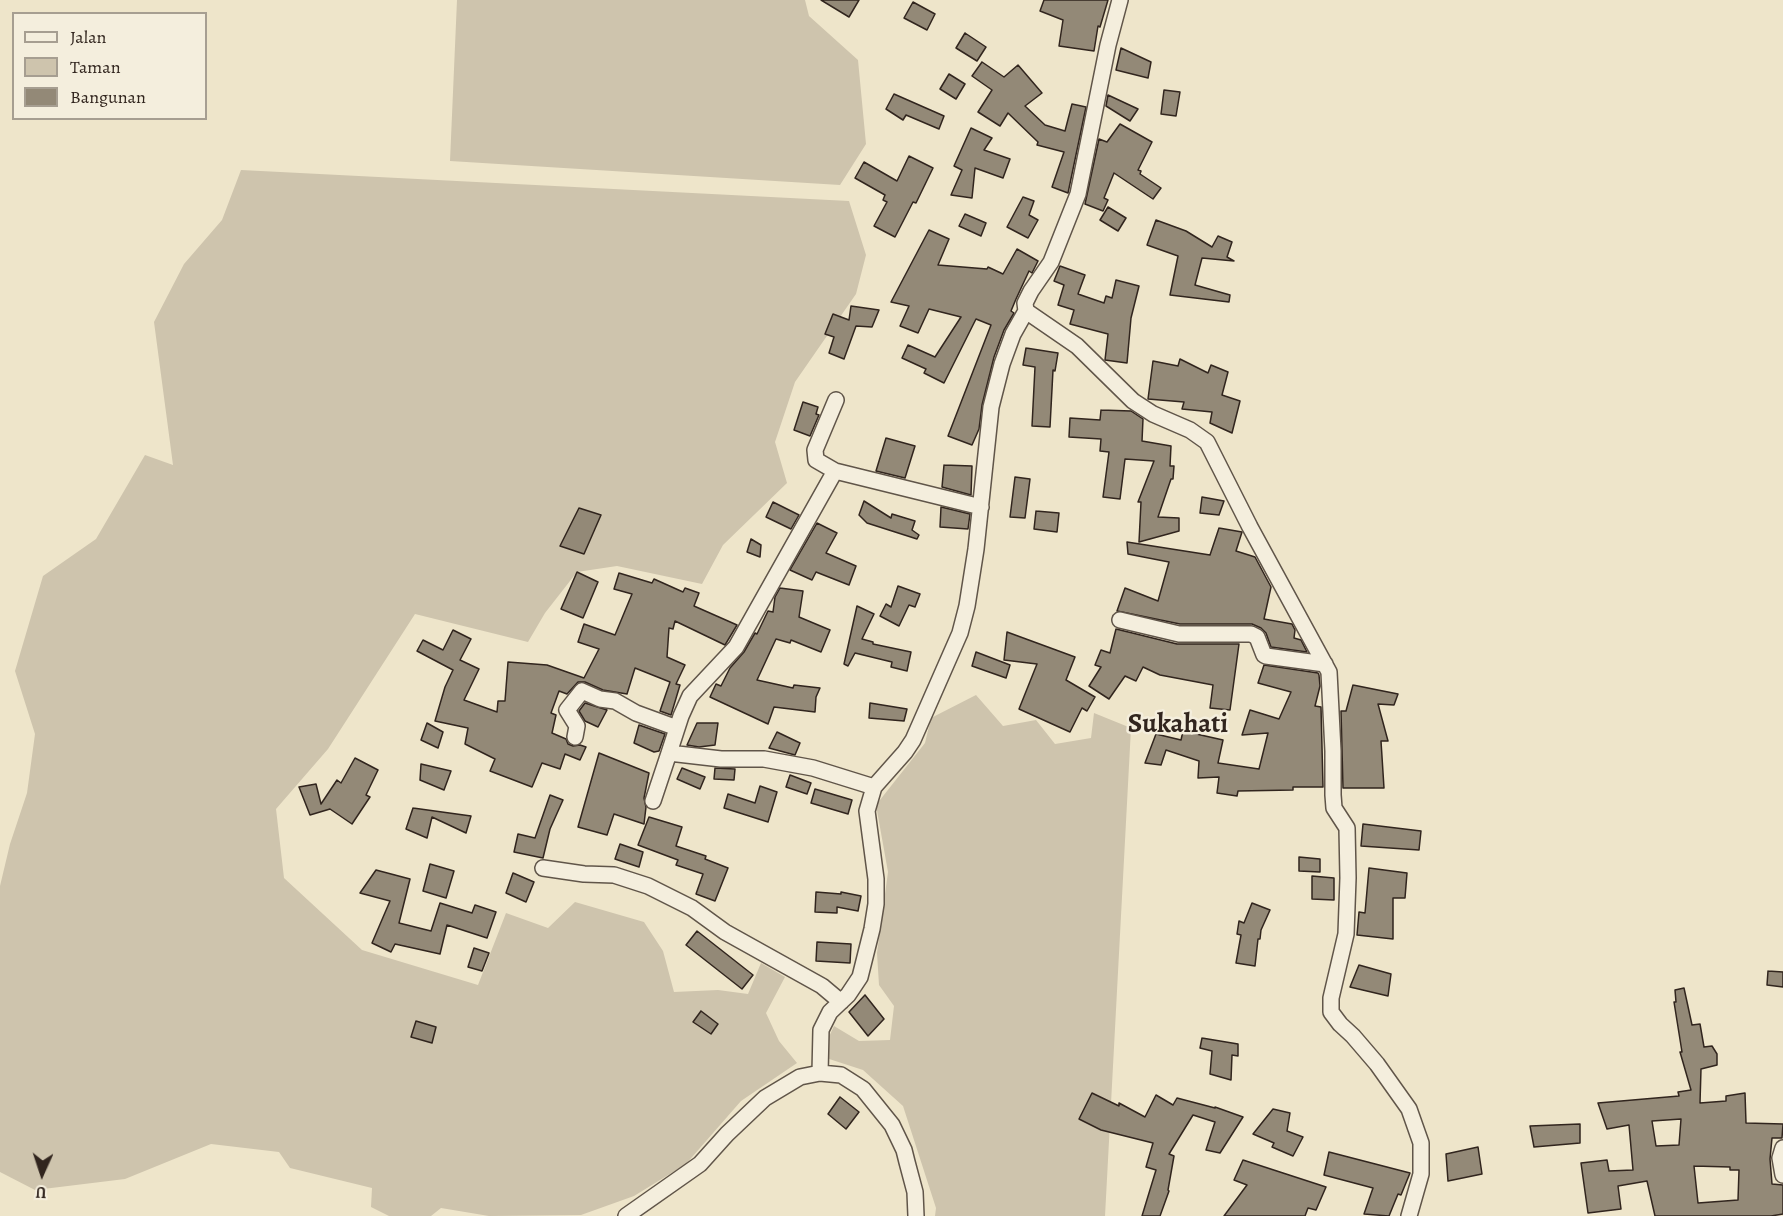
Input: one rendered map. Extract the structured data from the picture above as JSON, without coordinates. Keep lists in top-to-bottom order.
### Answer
{
  "districts": ["Sukahati"],
  "legend": ["Jalan", "Taman", "Bangunan"],
  "north": "bottom"
}
